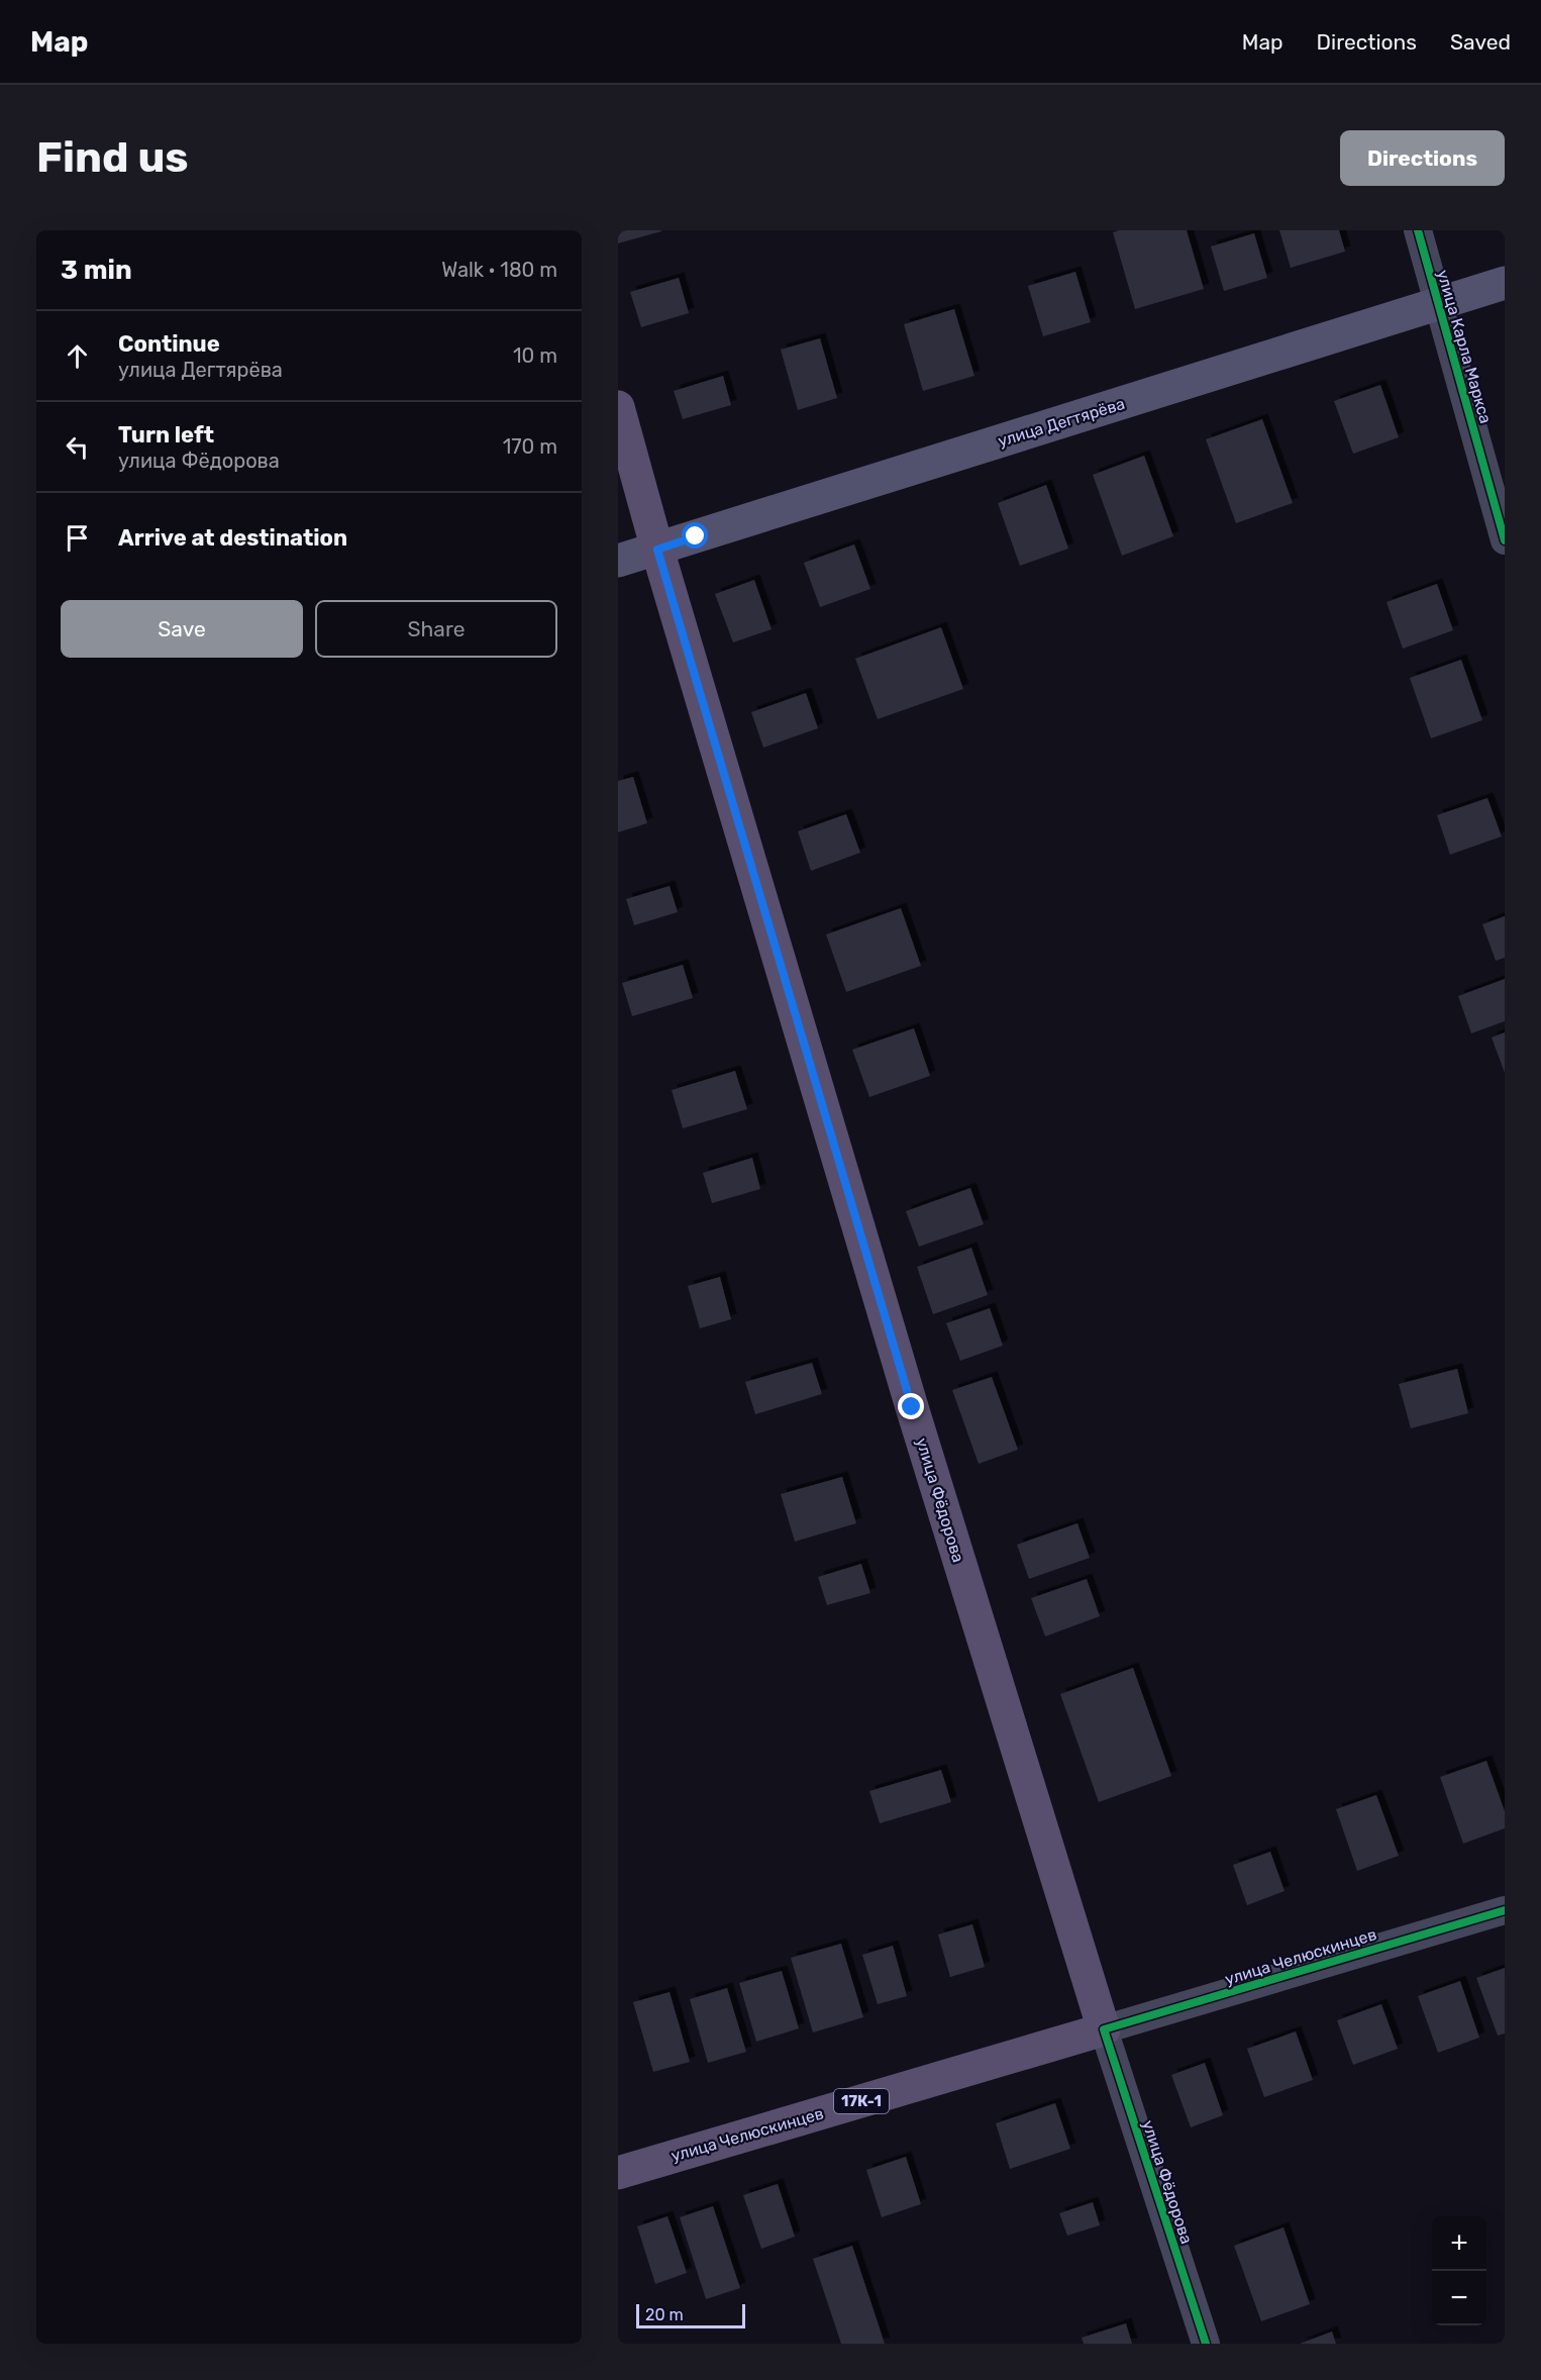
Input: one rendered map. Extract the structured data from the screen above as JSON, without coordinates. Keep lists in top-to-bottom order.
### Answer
{
  "streets": {
    "main road": [
      "улица Дегтярёва",
      "улица Фёдорова",
      "улица Челюскинцев",
      "17К-1"
    ],
    "street": ["улица Карла Маркса"]
  },
  "crossings": [
    ["улица Карла Маркса", "улица Дегтярёва"],
    ["улица Дегтярёва", "улица Фёдорова"],
    ["улица Фёдорова", "улица Челюскинцев"]
  ],
  "scale_bar": "20 m",
  "page": {
    "header": "Map",
    "nav": ["Map", "Directions", "Saved"],
    "buttons": [
      "Directions",
      ["Save", "Share"]
    ],
    "title": "Find us",
    "heading": ["3 min", "Walk · 180 m"],
    "list": [
      ["Continue", "улица Дегтярёва", "10 m"],
      ["Turn left", "улица Фёдорова", "170 m"],
      "Arrive at destination"
    ],
    "map_buttons": ["+", "−"],
    "scale": "20 m"
  }
}
